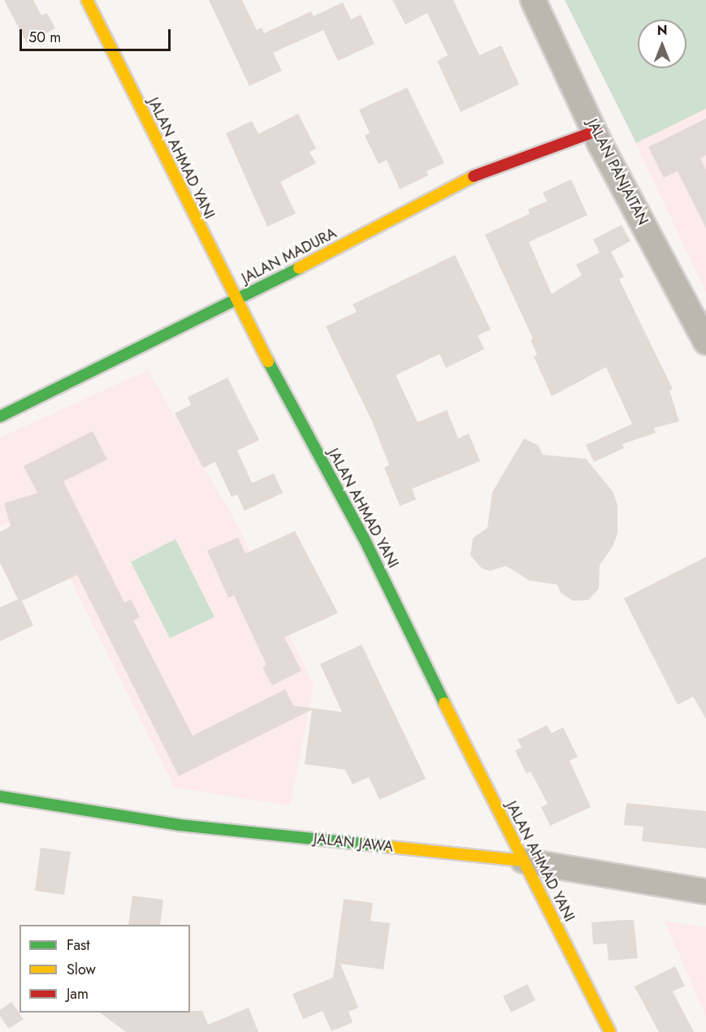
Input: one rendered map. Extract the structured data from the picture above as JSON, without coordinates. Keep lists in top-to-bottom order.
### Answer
{
  "streets": {
    "street": [
      "JALAN AHMAD YANI",
      "JALAN PANJAITAN",
      "JALAN MADURA",
      "JALAN JAWA"
    ]
  },
  "crossings": [
    ["JALAN AHMAD YANI", "JALAN MADURA"],
    ["JALAN AHMAD YANI", "JALAN JAWA"],
    ["JALAN PANJAITAN", "JALAN MADURA"]
  ],
  "legend": ["Fast", "Slow", "Jam"],
  "scale_bar": "50 m",
  "north": "top"
}
